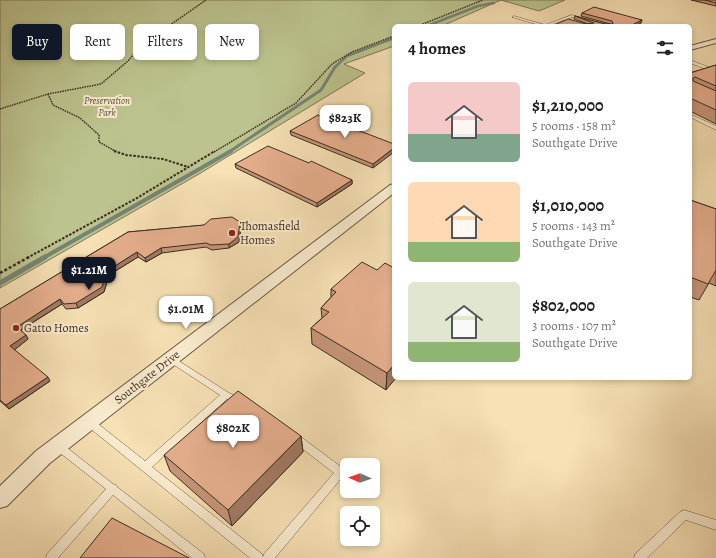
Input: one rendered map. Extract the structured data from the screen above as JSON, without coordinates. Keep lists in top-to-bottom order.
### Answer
{
  "streets": {
    "street": ["Southgate Drive"]
  },
  "parks": ["Preservation Park"],
  "places": ["Thomasfield Homes", "Gatto Homes"],
  "north": "left",
  "page": {
    "chip": [
      "Buy",
      "Rent",
      "Filters",
      "New"
    ],
    "heading": "4 homes",
    "list": [
      {
        "name": "$1,210,000",
        "note": "5 rooms · 158 m² · Southgate Drive"
      },
      {
        "name": "$1,010,000",
        "note": "5 rooms · 143 m² · Southgate Drive"
      },
      {
        "name": "$802,000",
        "note": "3 rooms · 107 m² · Southgate Drive"
      }
    ],
    "price": [
      "$823K",
      "$1.21M",
      "$1.01M",
      "$802K"
    ]
  }
}
